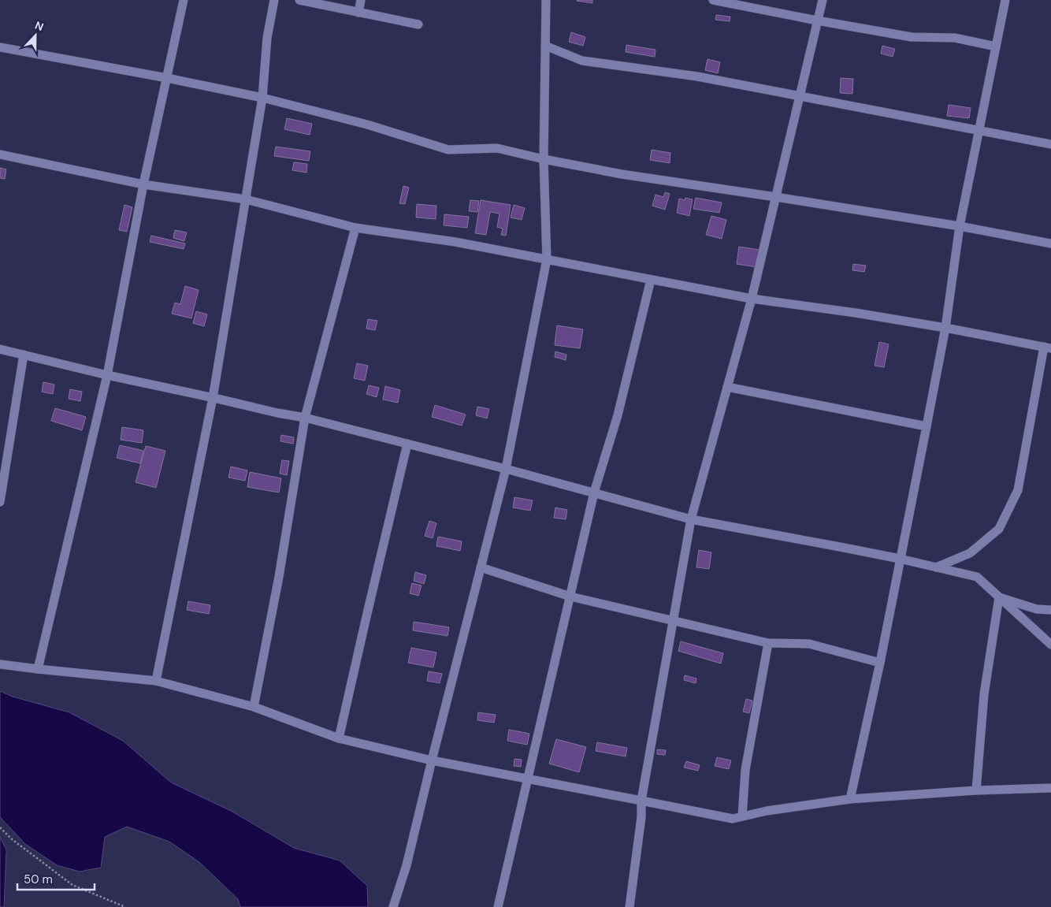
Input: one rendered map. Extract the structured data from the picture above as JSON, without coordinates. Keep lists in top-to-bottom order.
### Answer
{
  "scale_bar": "50 m",
  "north": "top"
}
